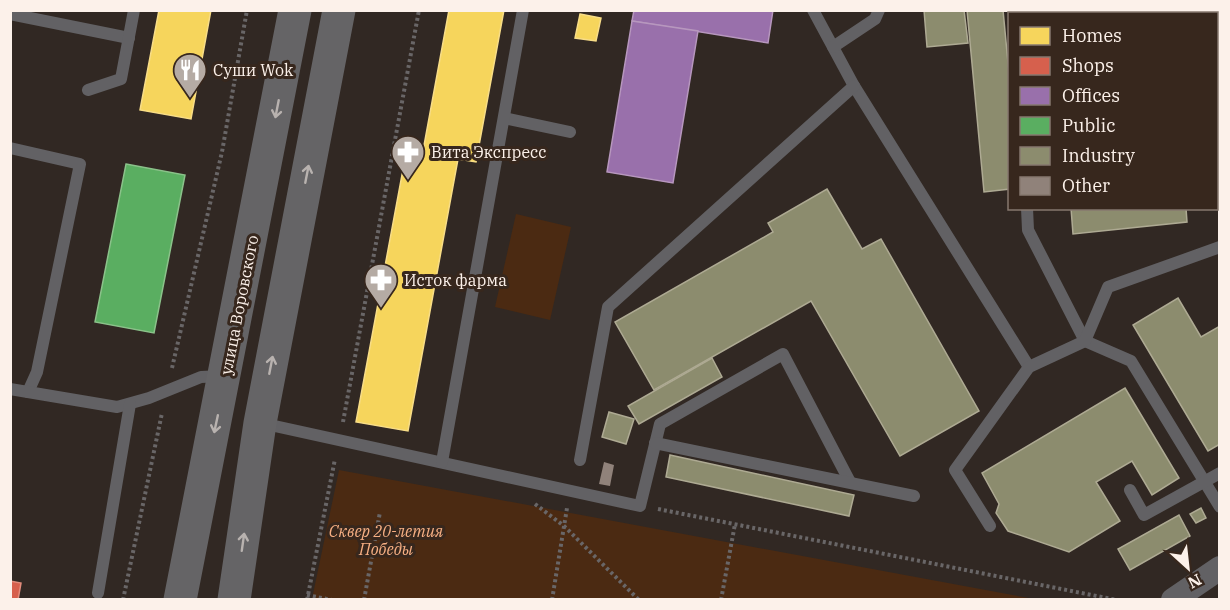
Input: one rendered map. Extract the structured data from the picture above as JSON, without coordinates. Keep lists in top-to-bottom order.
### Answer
{
  "streets": {
    "main road": ["улица Воровского"]
  },
  "parks": ["Сквер 20-летия Победы"],
  "places": {
    "restaurant": ["Суши Wok"],
    "pharmacy": ["Вита Экспресс", "Исток фарма"]
  },
  "legend": [
    "Homes",
    "Shops",
    "Offices",
    "Public",
    "Industry",
    "Other"
  ],
  "north": "bottom right"
}
